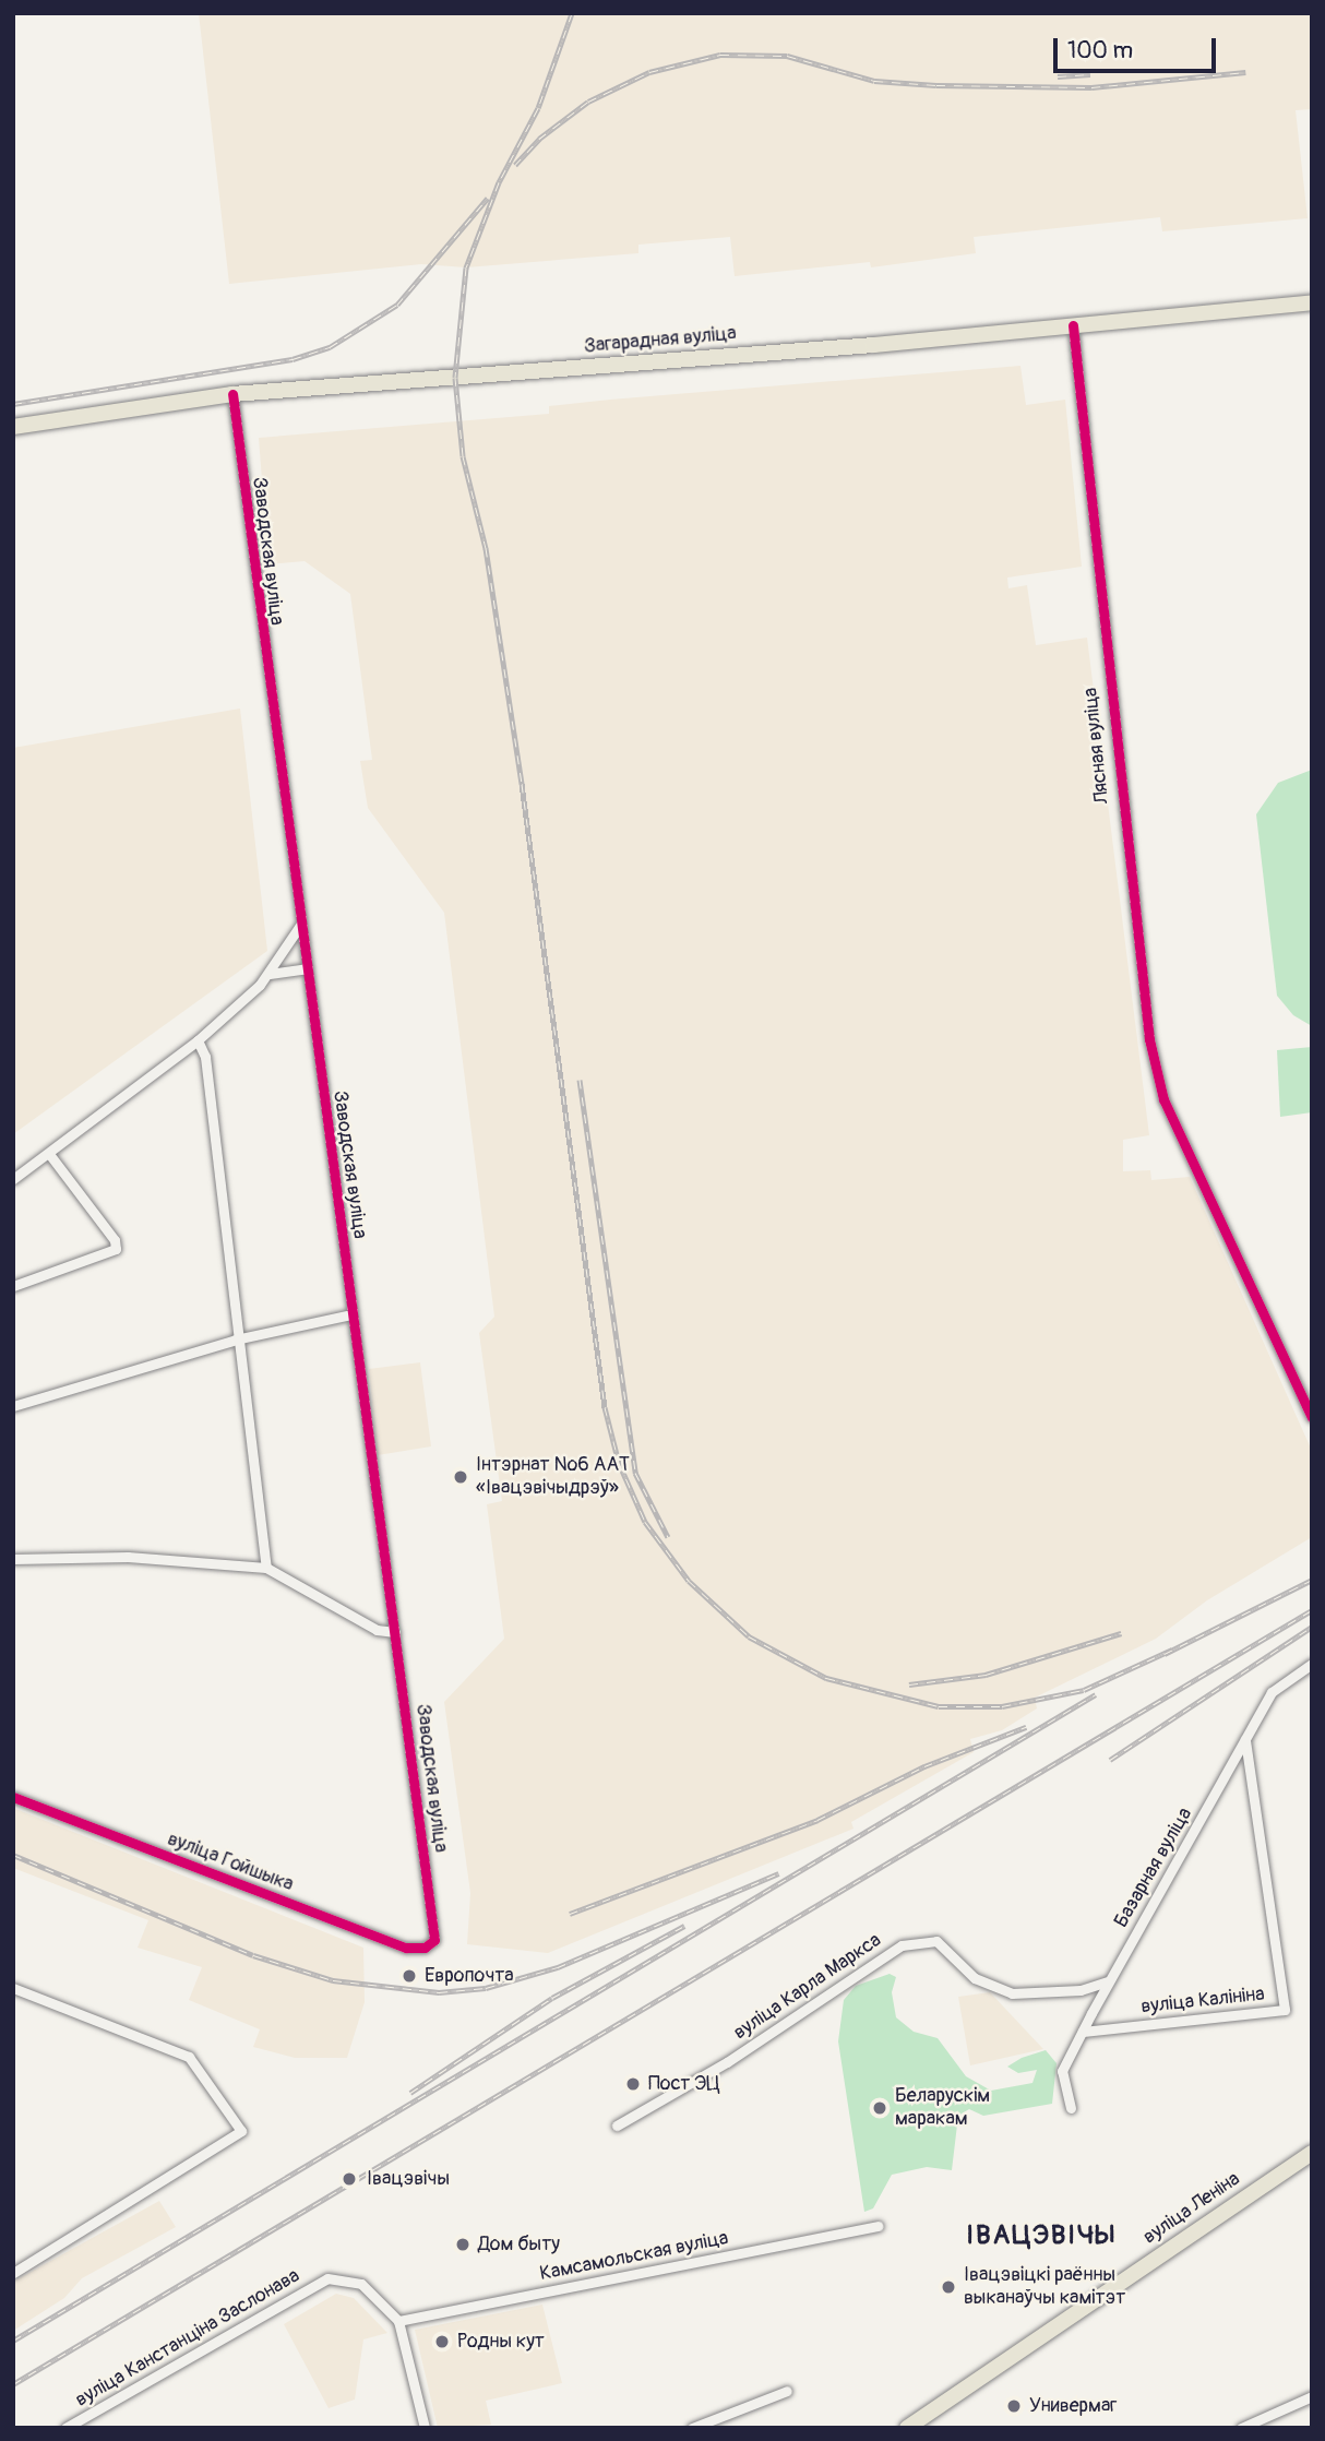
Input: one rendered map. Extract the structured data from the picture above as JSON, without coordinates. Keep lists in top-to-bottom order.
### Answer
{
  "streets": {
    "main road": ["Загарадная вуліца", "вуліца Леніна"],
    "street": [
      "Заводская вуліца",
      "Лясная вуліца",
      "вуліца Гойшыка",
      "Базарная вуліца",
      "вуліца Карла Маркса",
      "вуліца Калініна",
      "Камсамольская вуліца",
      "вуліца Канстанціна Заслонава"
    ]
  },
  "crossings": [
    ["Загарадная вуліца", "Заводская вуліца"],
    ["Загарадная вуліца", "Лясная вуліца"],
    ["Заводская вуліца", "вуліца Гойшыка"],
    ["Базарная вуліца", "вуліца Карла Маркса"],
    ["Базарная вуліца", "вуліца Калініна"],
    ["Камсамольская вуліца", "вуліца Канстанціна Заслонава"]
  ],
  "districts": ["ІВАЦЭВІЧЫ"],
  "places": [
    "Інтэрнат №6 ААТ «Івацэвічыдрэў»",
    "Европочта",
    "Пост ЭЦ",
    "Беларускім маракам",
    "Івацэвічы",
    "Дом быту",
    "Івацэвіцкі раённы выканаўчы камітэт",
    "Родны кут",
    "Универмаг"
  ],
  "scale_bar": "100 m"
}
